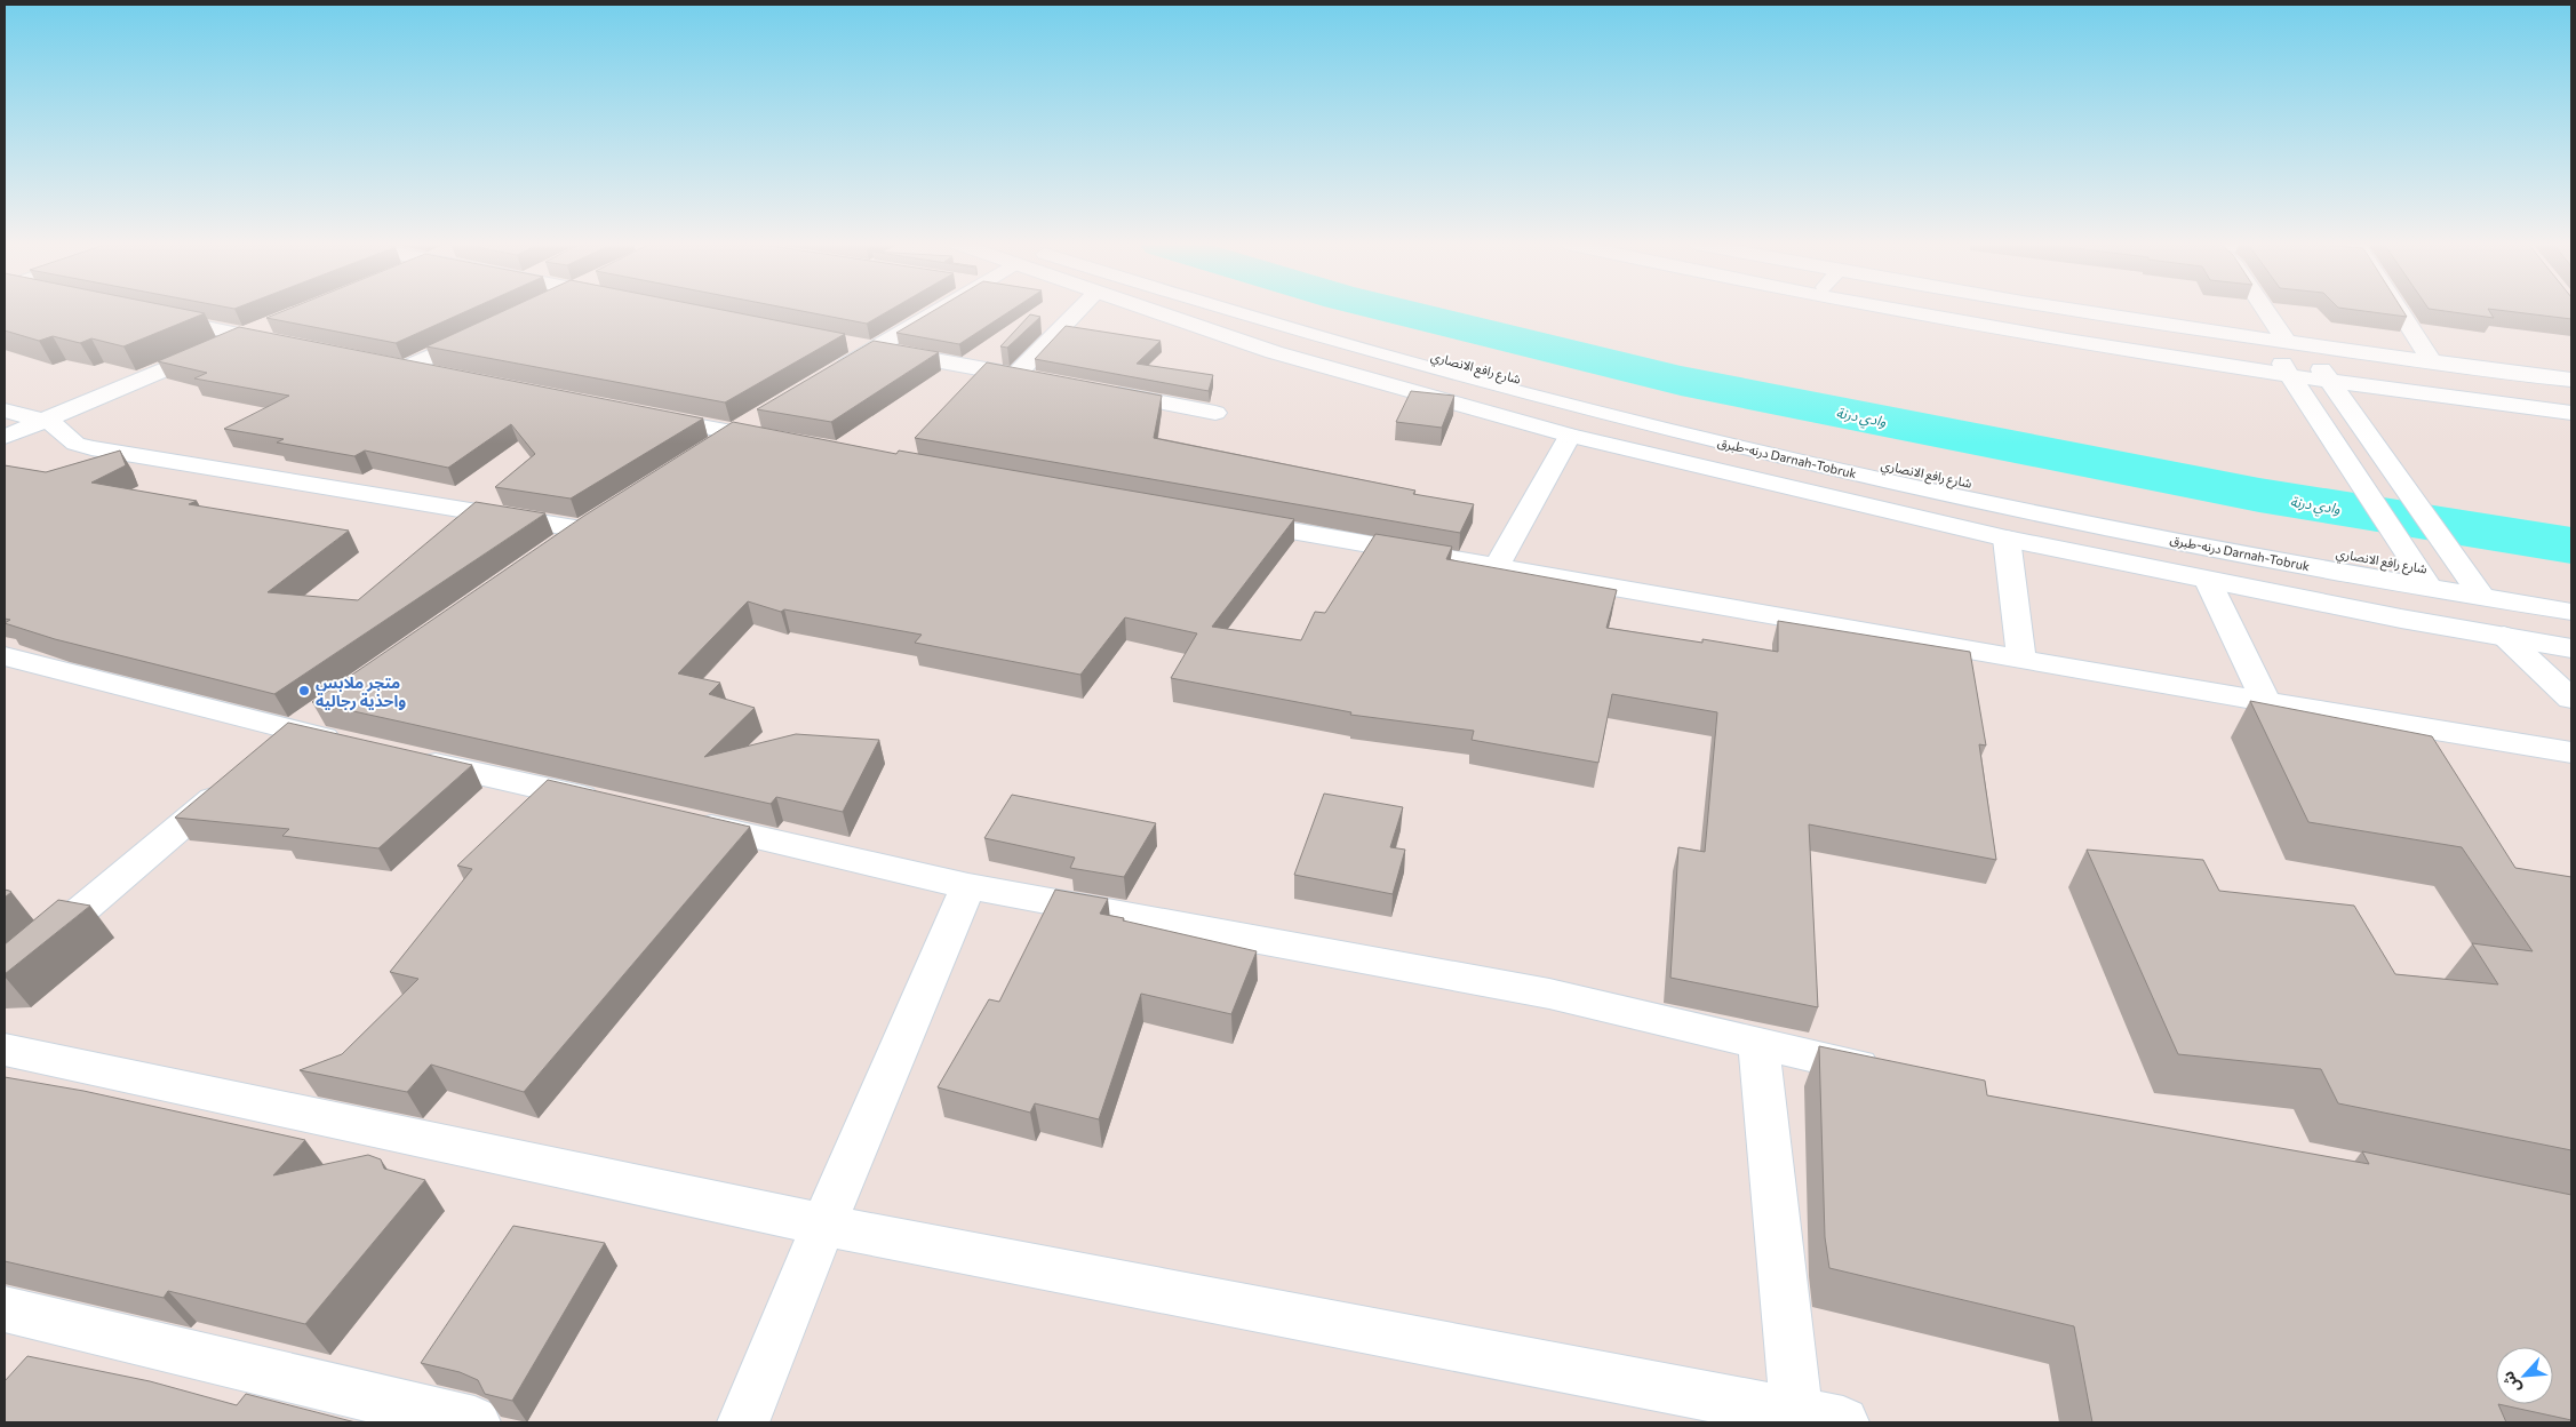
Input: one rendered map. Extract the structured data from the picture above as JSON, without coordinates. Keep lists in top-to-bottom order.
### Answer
{
  "streets": {
    "street": ["شارع رافع الانصاري", "درنه-طبرق Darnah-Tobruk"]
  },
  "crossings": [
    ["شارع رافع الانصاري", "درنه-طبرق Darnah-Tobruk"]
  ],
  "water": ["وادي درنة"],
  "places": ["متجر ملابس واحذية رجالية"],
  "north": "bottom left"
}
